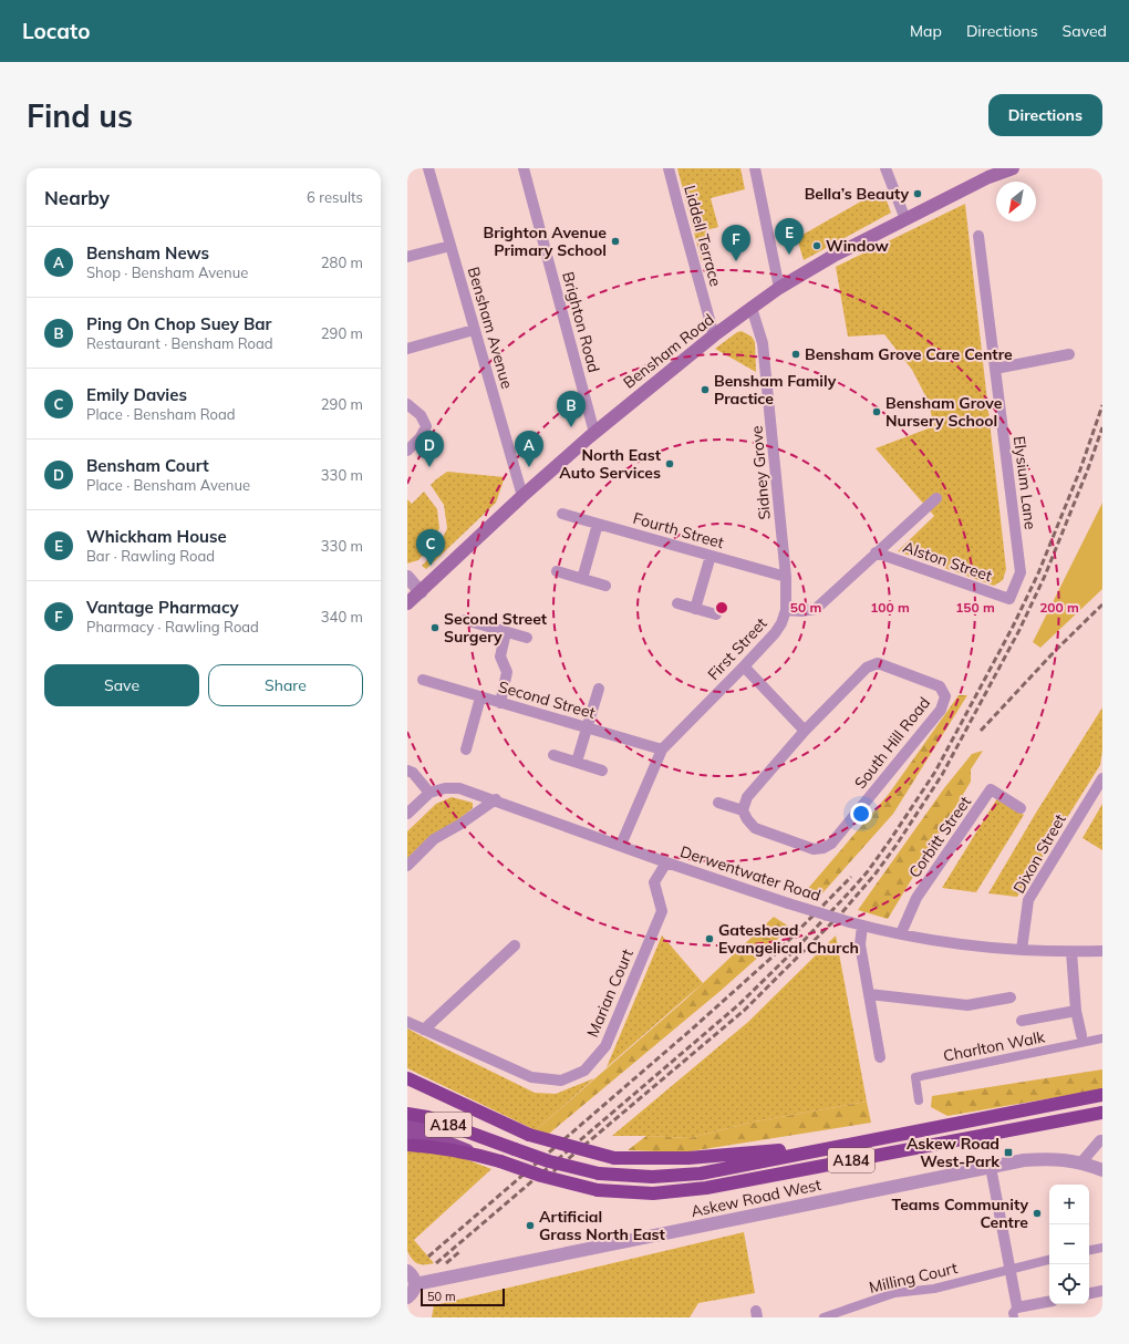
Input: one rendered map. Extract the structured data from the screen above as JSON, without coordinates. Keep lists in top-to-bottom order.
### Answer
{
  "streets": {
    "highway": ["A184"],
    "main road": ["Bensham Road"],
    "street": [
      "Liddell Terrace",
      "Brighton Road",
      "Bensham Avenue",
      "Sidney Grove",
      "Elysium Lane",
      "Fourth Street",
      "Alston Street",
      "First Street",
      "Second Street",
      "South Hill Road",
      "Corbitt Street",
      "Dixon Street",
      "Derwentwater Road",
      "Marian Court",
      "Charlton Walk",
      "Askew Road West",
      "Milling Court"
    ]
  },
  "crossings": [
    ["Liddell Terrace", "Bensham Road"],
    ["Brighton Road", "Bensham Road"],
    ["Bensham Avenue", "Bensham Road"],
    ["Bensham Road", "Sidney Grove"],
    ["Sidney Grove", "Fourth Street"],
    ["Sidney Grove", "First Street"],
    ["Elysium Lane", "Alston Street"],
    ["Alston Street", "First Street"],
    ["First Street", "Second Street"],
    ["First Street", "Derwentwater Road"],
    ["Corbitt Street", "Derwentwater Road"],
    ["Dixon Street", "Derwentwater Road"],
    ["Derwentwater Road", "Marian Court"]
  ],
  "places": {
    "other": [
      "Bella’s Beauty",
      "Brighton Avenue Primary School",
      "Window",
      "Bensham Grove Care Centre",
      "Bensham Family Practice",
      "Bensham Grove Nursery School",
      "North East Auto Services",
      "Second Street Surgery",
      "Gateshead Evangelical Church",
      "Teams Community Centre",
      "Artificial Grass North East"
    ],
    "transit": ["Askew Road West-Park"]
  },
  "scale_bar": "50 m",
  "north": "bottom left",
  "page": {
    "header": "Locato",
    "nav": ["Map", "Directions", "Saved"],
    "buttons": [
      "Directions",
      ["Save", "Share"]
    ],
    "title": "Find us",
    "heading": ["Nearby", "6 results"],
    "pins": [
      "E",
      "F",
      "B",
      "A",
      "D",
      "C"
    ],
    "list": [
      {
        "mark": "A",
        "name": "Bensham News",
        "note": "Shop · Bensham Avenue",
        "value": "280 m"
      },
      {
        "mark": "B",
        "name": "Ping On Chop Suey Bar",
        "note": "Restaurant · Bensham Road",
        "value": "290 m"
      },
      {
        "mark": "C",
        "name": "Emily Davies",
        "note": "Place · Bensham Road",
        "value": "290 m"
      },
      {
        "mark": "D",
        "name": "Bensham Court",
        "note": "Place · Bensham Avenue",
        "value": "330 m"
      },
      {
        "mark": "E",
        "name": "Whickham House",
        "note": "Bar · Rawling Road",
        "value": "330 m"
      },
      {
        "mark": "F",
        "name": "Vantage Pharmacy",
        "note": "Pharmacy · Rawling Road",
        "value": "340 m"
      }
    ],
    "map_buttons": ["+", "−"],
    "scale": "50 m"
  },
  "rings": [
    "50 m",
    "100 m",
    "150 m",
    "200 m"
  ]
}
